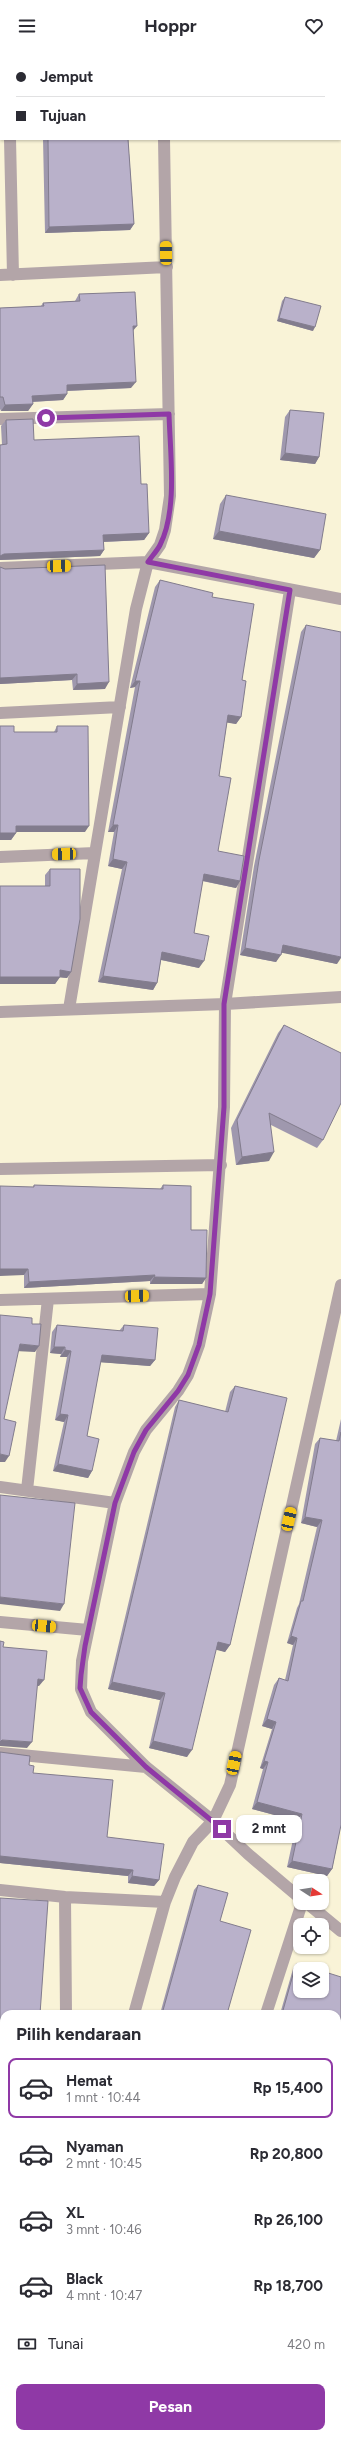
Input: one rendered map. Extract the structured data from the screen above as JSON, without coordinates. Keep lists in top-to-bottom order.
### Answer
{
  "north": "right",
  "page": {
    "header": "Hoppr",
    "banner": ["Jemput", "Tujuan"],
    "bubble": "2 mnt",
    "heading": "Pilih kendaraan",
    "list": [
      {
        "name": "Hemat",
        "note": "1 mnt · 10:44",
        "value": "Rp 15,400"
      },
      {
        "name": "Nyaman",
        "note": "2 mnt · 10:45",
        "value": "Rp 20,800"
      },
      {
        "name": "XL",
        "note": "3 mnt · 10:46",
        "value": "Rp 26,100"
      },
      {
        "name": "Black",
        "note": "4 mnt · 10:47",
        "value": "Rp 18,700"
      }
    ],
    "pay": ["Tunai", "420 m"],
    "buttons": "Pesan"
  }
}
